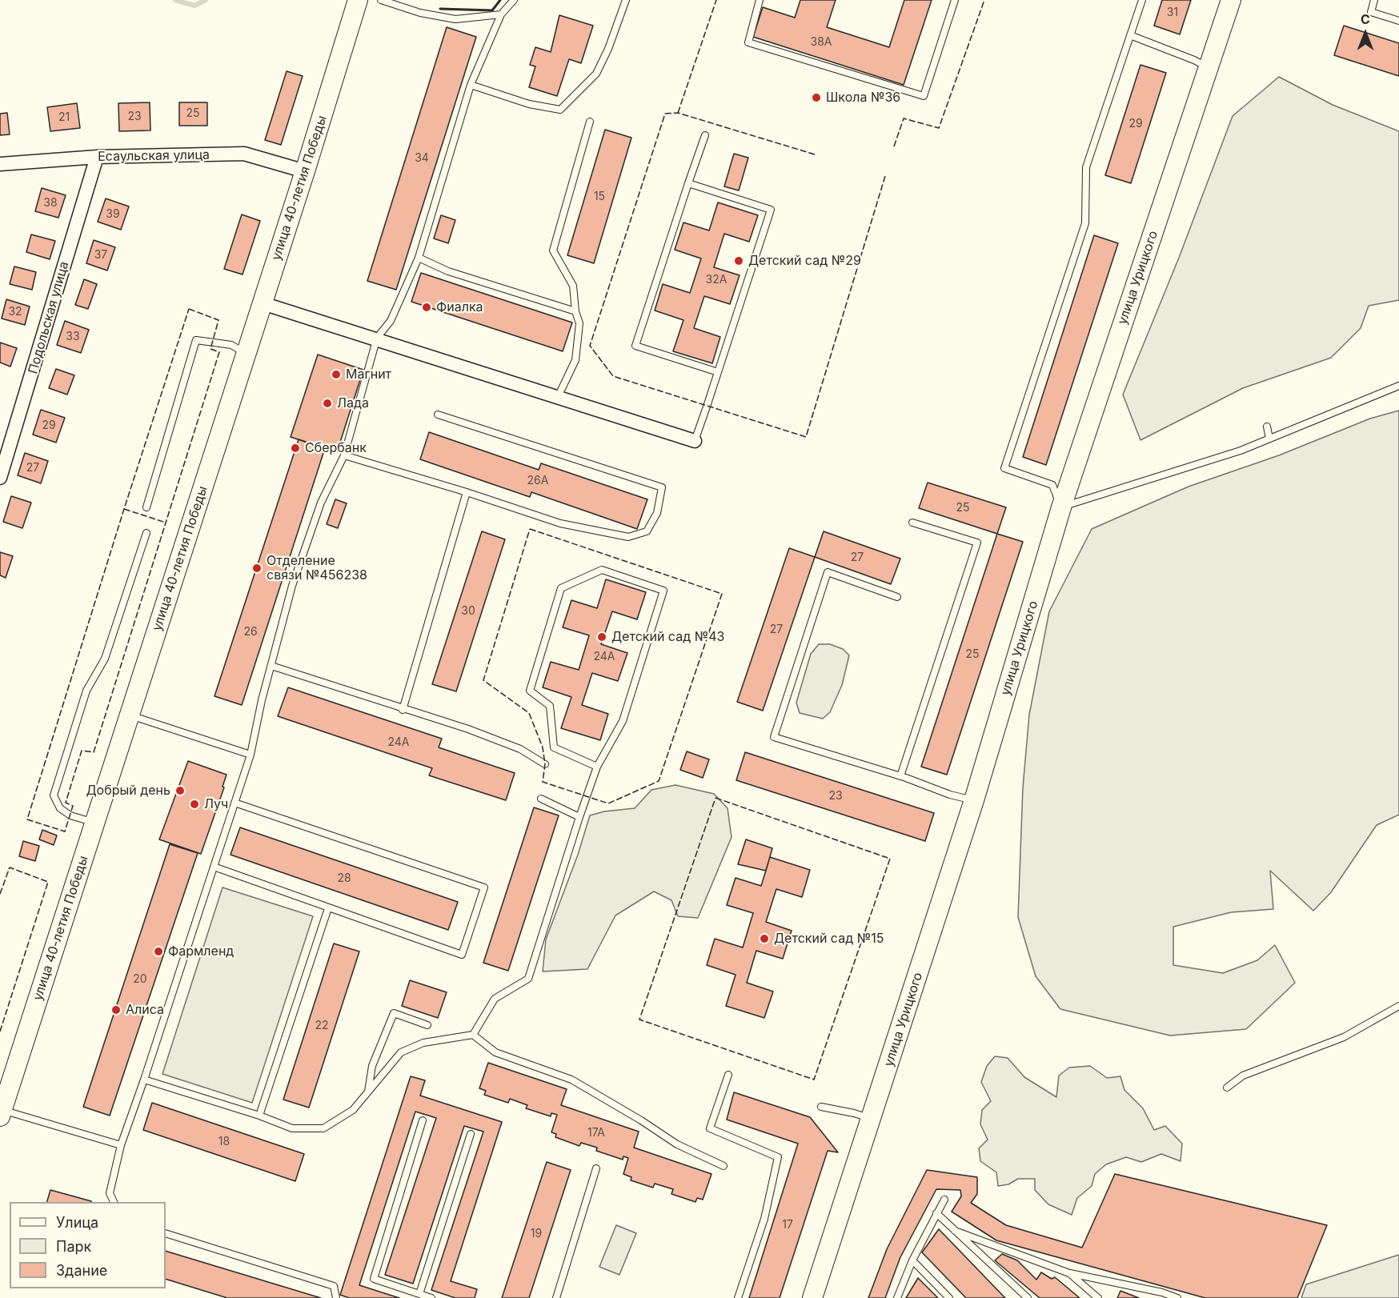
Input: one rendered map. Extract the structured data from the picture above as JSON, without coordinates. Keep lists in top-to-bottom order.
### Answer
{
  "streets": {
    "street": [
      "Есаульская улица",
      "улица 40-летия Победы",
      "улица Урицкого",
      "Подольская улица"
    ]
  },
  "crossings": [
    ["Есаульская улица", "улица 40-летия Победы"],
    ["Есаульская улица", "Подольская улица"]
  ],
  "places": [
    "Школа №36",
    "Детский сад №29",
    "Фиалка",
    "Магнит",
    "Лада",
    "Сбербанк",
    "Отделение связи №456238",
    "Детский сад №43",
    "Добрый день",
    "Луч",
    "Детский сад №15",
    "Фармленд",
    "Алиса"
  ],
  "house_numbers": [
    "31",
    "38А",
    "25",
    "23",
    "21",
    "29",
    "34",
    "15",
    "38",
    "39",
    "37",
    "32А",
    "32",
    "33",
    "29",
    "27",
    "26А",
    "25",
    "27",
    "30",
    "27",
    "26",
    "25",
    "24А",
    "24А",
    "23",
    "28",
    "20",
    "22",
    "17А",
    "18",
    "17",
    "19"
  ],
  "legend": ["Улица", "Парк", "Здание"],
  "north": "top"
}
